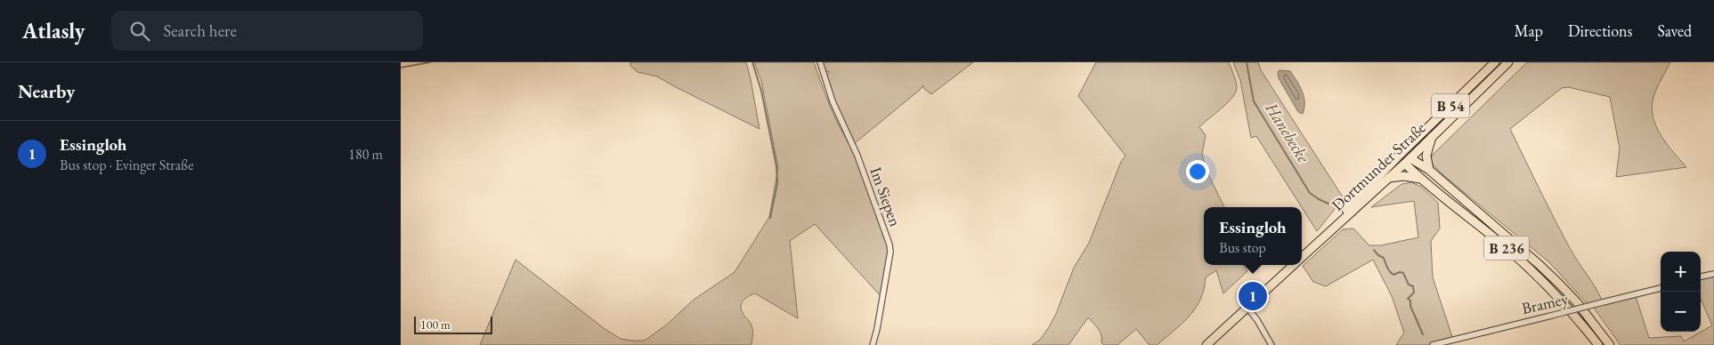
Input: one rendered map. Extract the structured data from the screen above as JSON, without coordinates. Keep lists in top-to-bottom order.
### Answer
{
  "streets": {
    "main road": ["B 54", "Dortmunder Straße", "B 236"],
    "street": ["Im Siepen", "Bramey"]
  },
  "crossings": [
    ["B 54", "Dortmunder Straße"],
    ["Dortmunder Straße", "B 236"]
  ],
  "water": ["Hanebecke"],
  "scale_bar": "100 m",
  "page": {
    "header": "Atlasly",
    "search": "Search here",
    "nav": ["Map", "Directions", "Saved"],
    "heading": "Nearby",
    "list": [
      {
        "mark": "1",
        "name": "Essingloh",
        "note": "Bus stop · Evinger Straße",
        "value": "180 m"
      }
    ],
    "popup": ["Essingloh", "Bus stop"],
    "map_buttons": ["+", "−"],
    "pins": "1",
    "scale": "100 m"
  }
}
